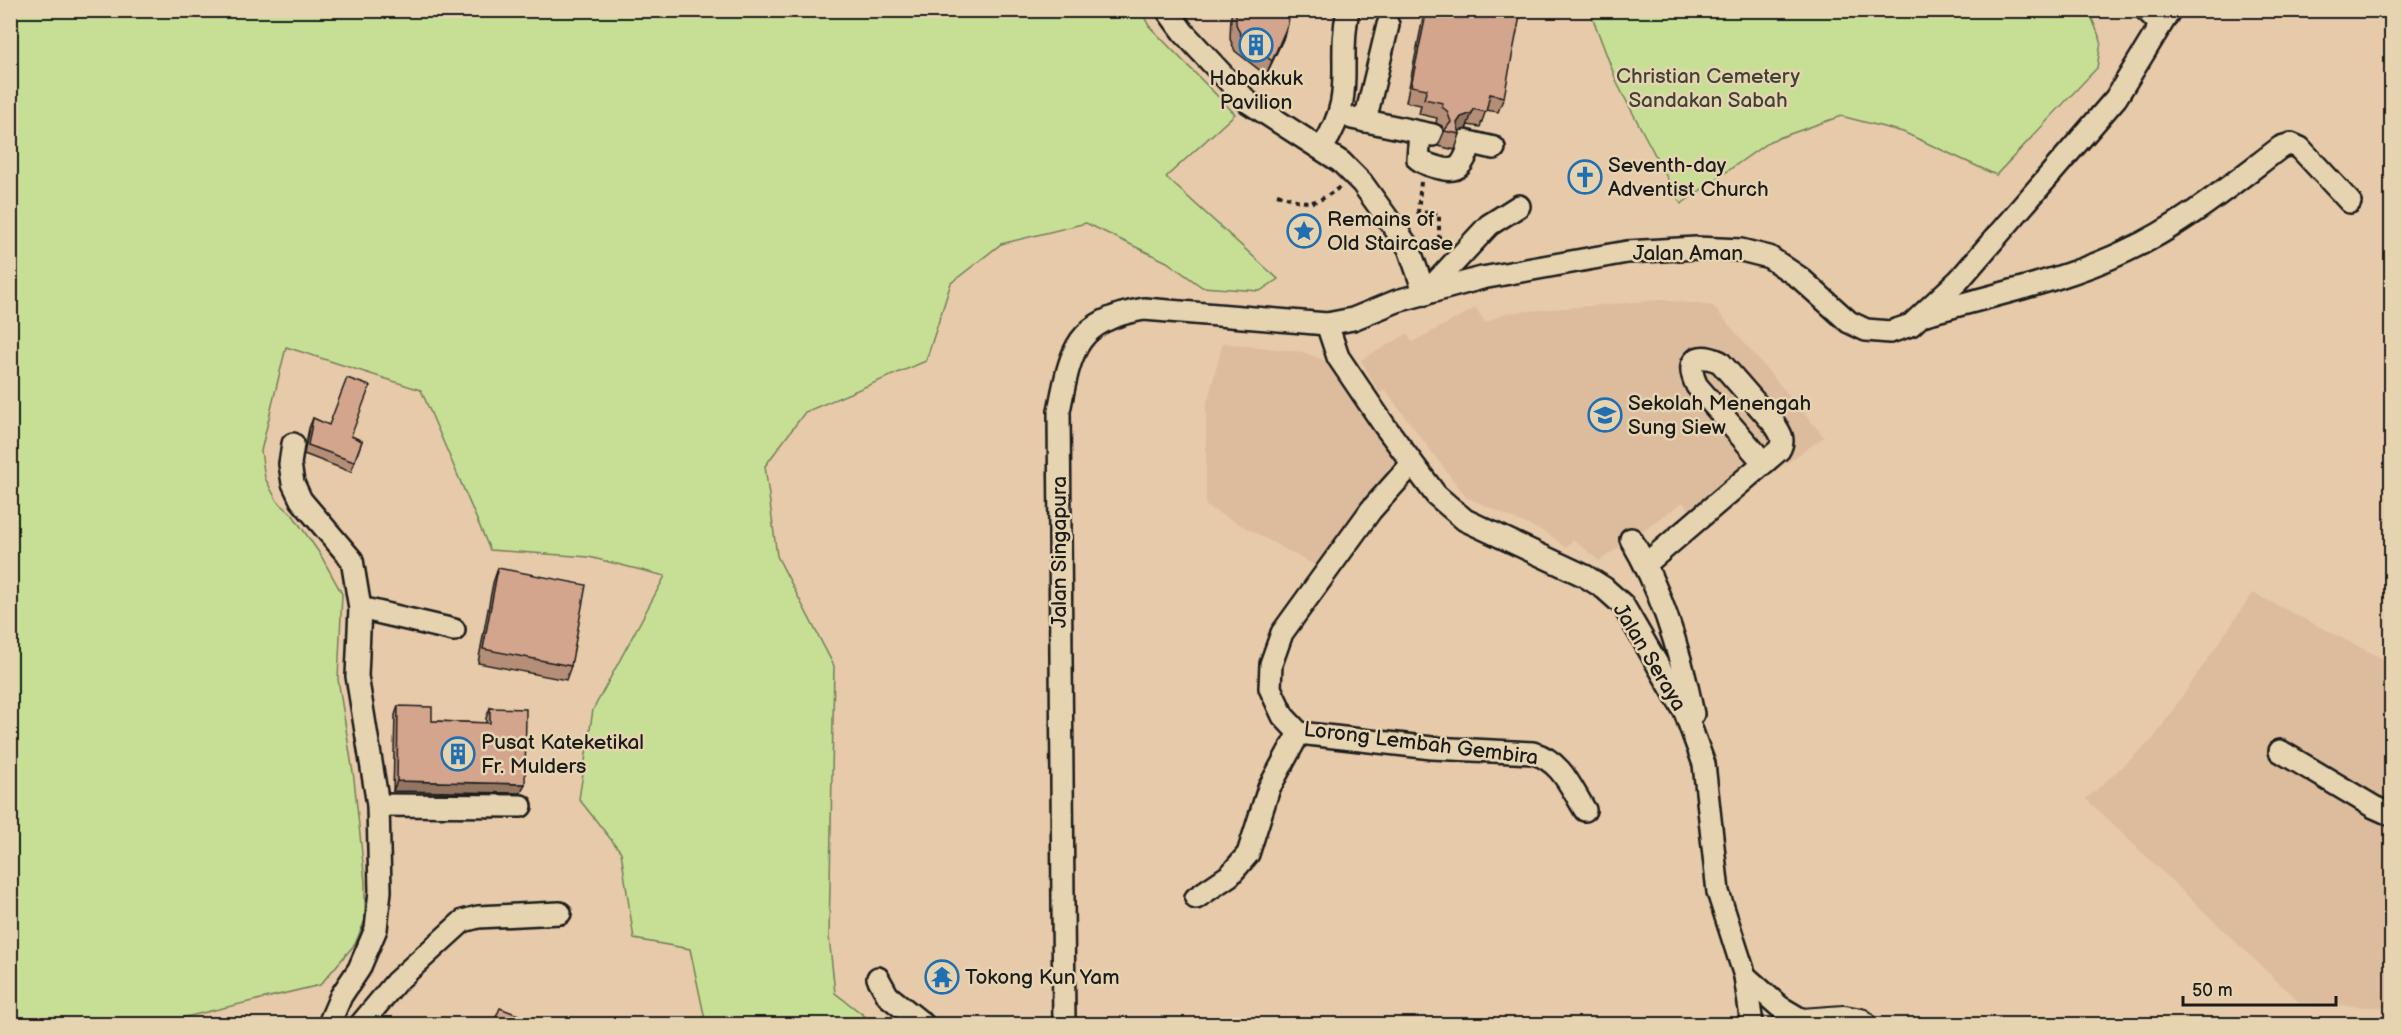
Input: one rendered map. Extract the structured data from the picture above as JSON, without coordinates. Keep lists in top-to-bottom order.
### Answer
{
  "streets": {
    "street": [
      "Jalan Aman",
      "Jalan Singapura",
      "Jalan Seraya",
      "Lorong Lembah Gembira"
    ]
  },
  "crossings": [
    ["Jalan Aman", "Jalan Singapura"],
    ["Jalan Aman", "Jalan Seraya"],
    ["Jalan Singapura", "Jalan Seraya"],
    ["Jalan Seraya", "Lorong Lembah Gembira"]
  ],
  "parks": ["Christian Cemetery Sandakan Sabah"],
  "places": {
    "building": ["Habakkuk Pavilion", "Pusat Kateketikal Fr. Mulders"],
    "church": ["Seventh-day Adventist Church"],
    "place": ["Remains of Old Staircase"],
    "school or university": ["Sekolah Menengah Sung Siew"],
    "temple": ["Tokong Kun Yam"]
  },
  "scale_bar": "50 m"
}
